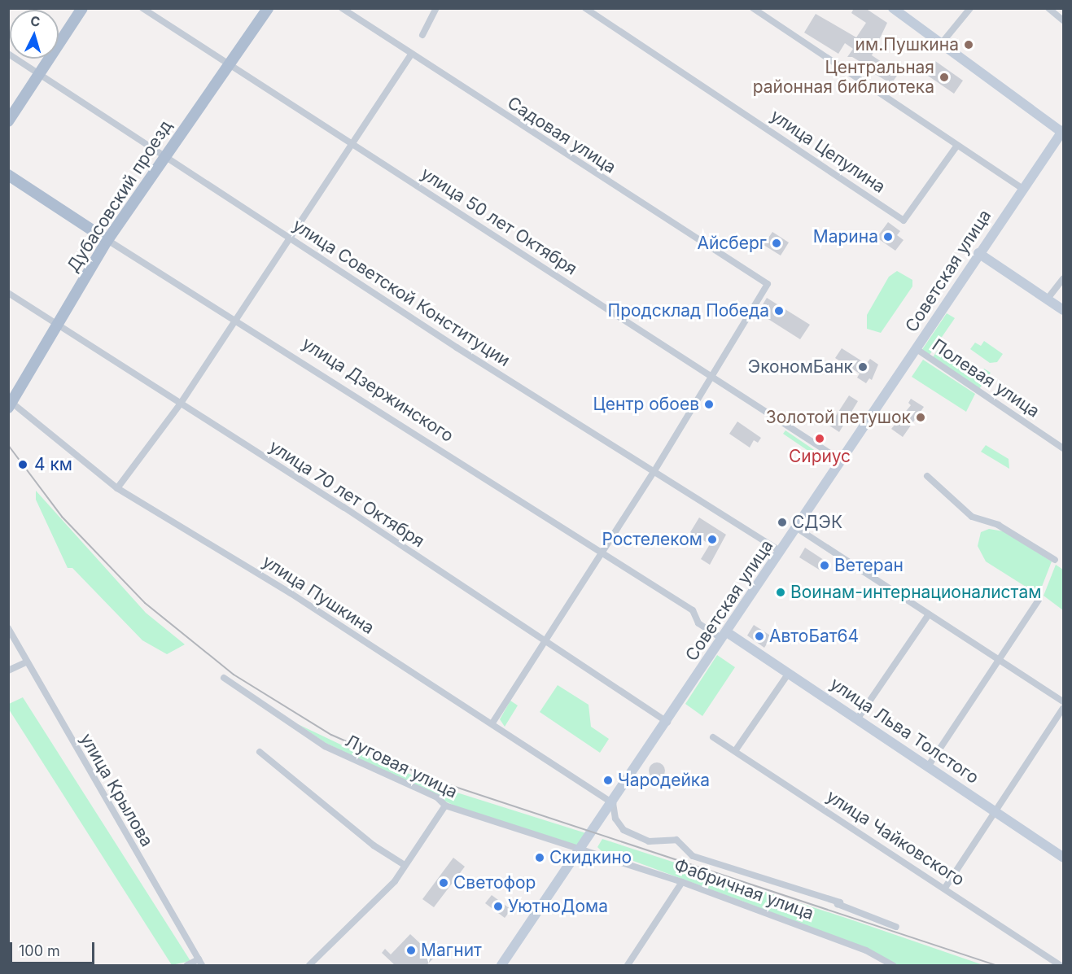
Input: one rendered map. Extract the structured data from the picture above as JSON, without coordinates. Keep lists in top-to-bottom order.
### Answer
{
  "streets": {
    "main road": [
      "Дубасовский проезд",
      "Советская улица",
      "улица Дзержинского",
      "улица Льва Толстого"
    ],
    "street": [
      "Садовая улица",
      "улица Цепулина",
      "улица 50 лет Октября",
      "улица Советской Конституции",
      "Полевая улица",
      "улица 70 лет Октября",
      "улица Пушкина",
      "Луговая улица",
      "улица Крылова",
      "улица Чайковского",
      "Фабричная улица"
    ]
  },
  "crossings": [
    ["Садовая улица", "улица 50 лет Октября"],
    ["Дубасовский проезд", "улица 50 лет Октября"],
    ["Дубасовский проезд", "улица Советской Конституции"],
    ["Дубасовский проезд", "улица Дзержинского"],
    ["Дубасовский проезд", "улица 70 лет Октября"],
    ["Дубасовский проезд", "улица Пушкина"],
    ["улица 50 лет Октября", "Советская улица"],
    ["Советская улица", "улица Советской Конституции"],
    ["Советская улица", "Полевая улица"],
    ["Советская улица", "улица Дзержинского"],
    ["Советская улица", "улица 70 лет Октября"],
    ["Советская улица", "улица Пушкина"],
    ["Советская улица", "улица Льва Толстого"],
    ["Советская улица", "Луговая улица"],
    ["Советская улица", "Фабричная улица"],
    ["улица Дзержинского", "улица Льва Толстого"],
    ["Луговая улица", "Фабричная улица"]
  ],
  "places": [
    "им.Пушкина",
    "Центральная районная библиотека",
    "Марина",
    "Айсберг",
    "Продсклад Победа",
    "ЭкономБанк",
    "Центр обоев",
    "Золотой петушок",
    "Сириус",
    "4 км",
    "СДЭК",
    "Ростелеком",
    "Ветеран",
    "Воинам-интернационалистам",
    "АвтоБат64",
    "Чародейка",
    "Скидкино",
    "Светофор",
    "УютноДома",
    "Магнит"
  ],
  "scale_bar": "100 m",
  "north": "top"
}
